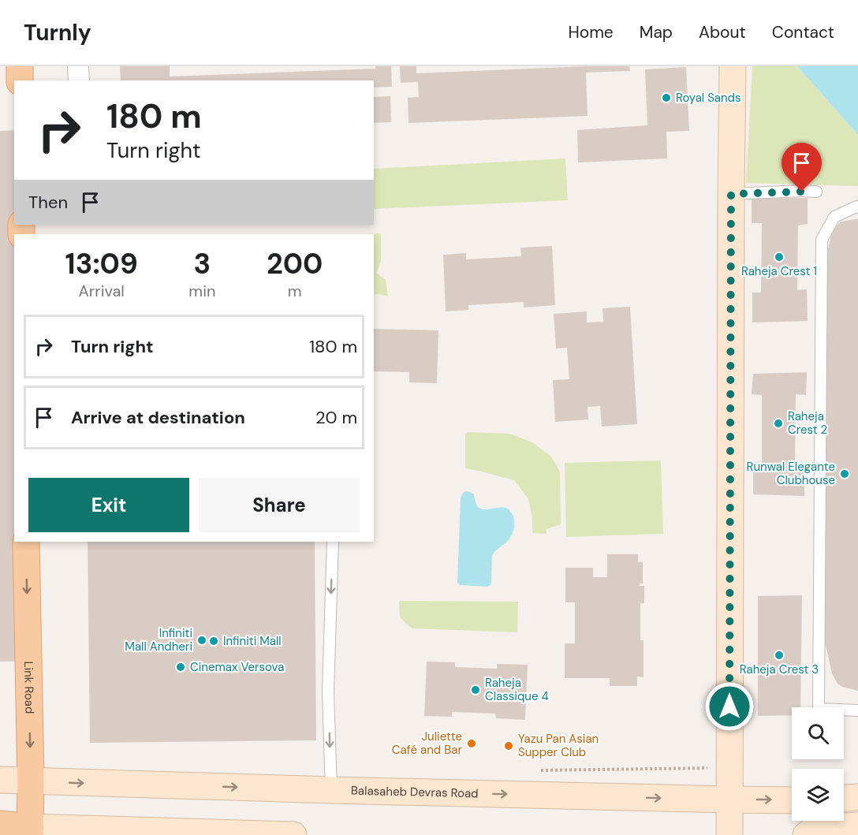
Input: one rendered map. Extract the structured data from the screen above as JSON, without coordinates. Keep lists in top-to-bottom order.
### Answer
{
  "streets": {
    "main road": ["Link Road", "Balasaheb Devras Road"]
  },
  "crossings": [
    ["Link Road", "Balasaheb Devras Road"]
  ],
  "one_way": ["Link Road"],
  "places": [
    "Royal Sands",
    "Raheja Crest 1",
    "Raheja Crest 2",
    "Runwal Elegante Clubhouse",
    "Infiniti Mall Andheri",
    "Infiniti Mall",
    "Raheja Crest 3",
    "Cinemax Versova",
    "Raheja Classique 4",
    "Juliette Café and Bar",
    "Yazu Pan Asian Supper Club"
  ],
  "page": {
    "header": "Turnly",
    "nav": [
      "Home",
      "Map",
      "About",
      "Contact"
    ],
    "turn": ["180 m", "Turn right"],
    "then": "Then",
    "eta": [
      "13:09",
      "Arrival",
      "3",
      "min",
      "200",
      "m"
    ],
    "list": [
      {
        "name": "Turn right",
        "value": "180 m"
      },
      {
        "name": "Arrive at destination",
        "value": "20 m"
      }
    ],
    "buttons": ["Exit", "Share"]
  }
}
